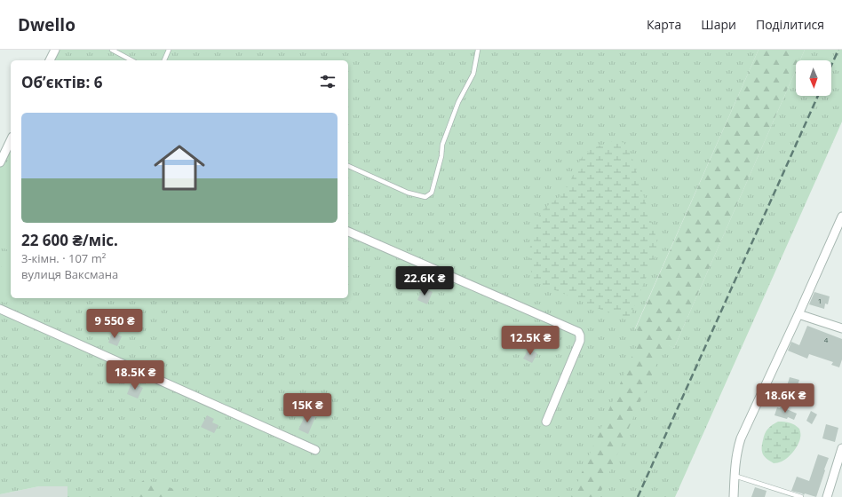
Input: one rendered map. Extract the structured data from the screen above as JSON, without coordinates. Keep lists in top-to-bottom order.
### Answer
{
  "house_numbers": ["1", "4"],
  "north": "bottom",
  "page": {
    "header": "Dwello",
    "nav": ["Карта", "Шари", "Поділитися"],
    "heading": "Об’єктів: 6",
    "list": [
      {
        "name": "22 600 ₴/міс.",
        "note": "3-кімн. · 107 m² · вулиця Ваксмана"
      }
    ],
    "price": [
      "22.6K ₴",
      "9 550 ₴",
      "12.5K ₴",
      "18.5K ₴",
      "18.6K ₴",
      "15K ₴"
    ]
  }
}
